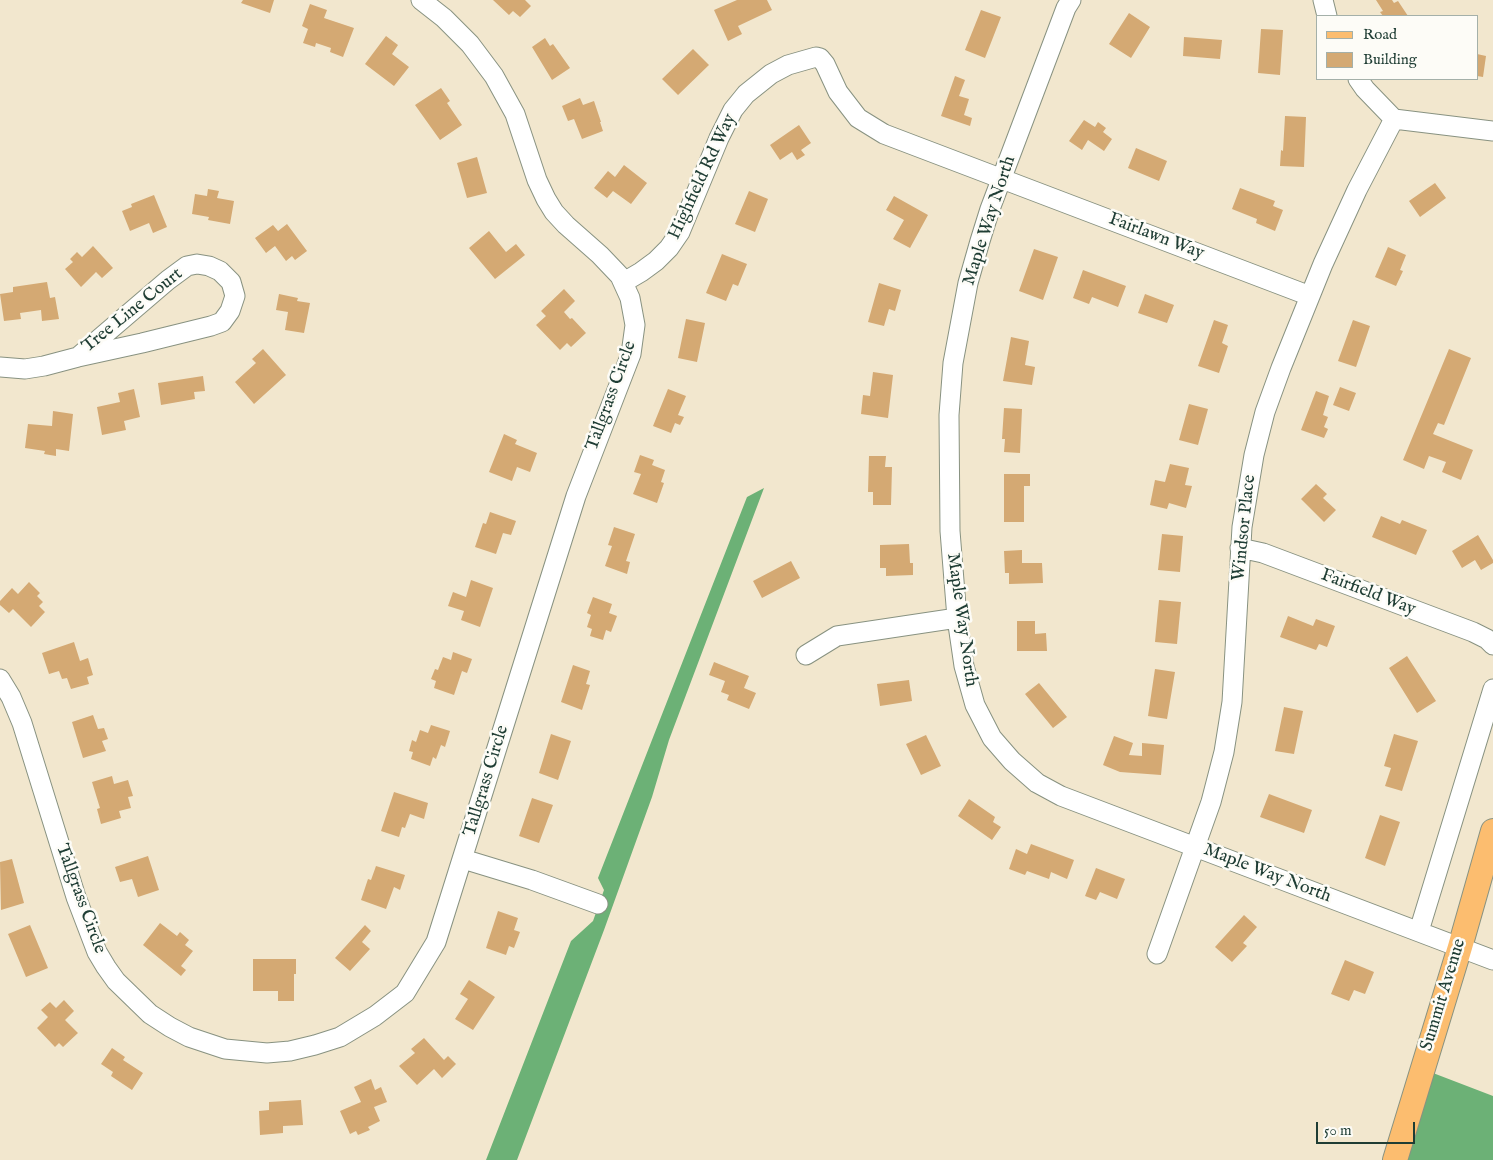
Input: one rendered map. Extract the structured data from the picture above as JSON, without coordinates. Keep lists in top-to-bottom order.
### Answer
{
  "streets": {
    "main road": ["Summit Avenue"],
    "street": [
      "Highfield Rd Way",
      "Maple Way North",
      "Fairlawn Way",
      "Tree Line Court",
      "Tallgrass Circle",
      "Windsor Place",
      "Fairfield Way"
    ]
  },
  "crossings": [
    ["Highfield Rd Way", "Maple Way North"],
    ["Highfield Rd Way", "Fairlawn Way"],
    ["Highfield Rd Way", "Tallgrass Circle"],
    ["Maple Way North", "Fairlawn Way"],
    ["Maple Way North", "Windsor Place"],
    ["Maple Way North", "Summit Avenue"],
    ["Fairlawn Way", "Windsor Place"],
    ["Windsor Place", "Fairfield Way"]
  ],
  "legend": ["Road", "Building"],
  "scale_bar": "50 m"
}
